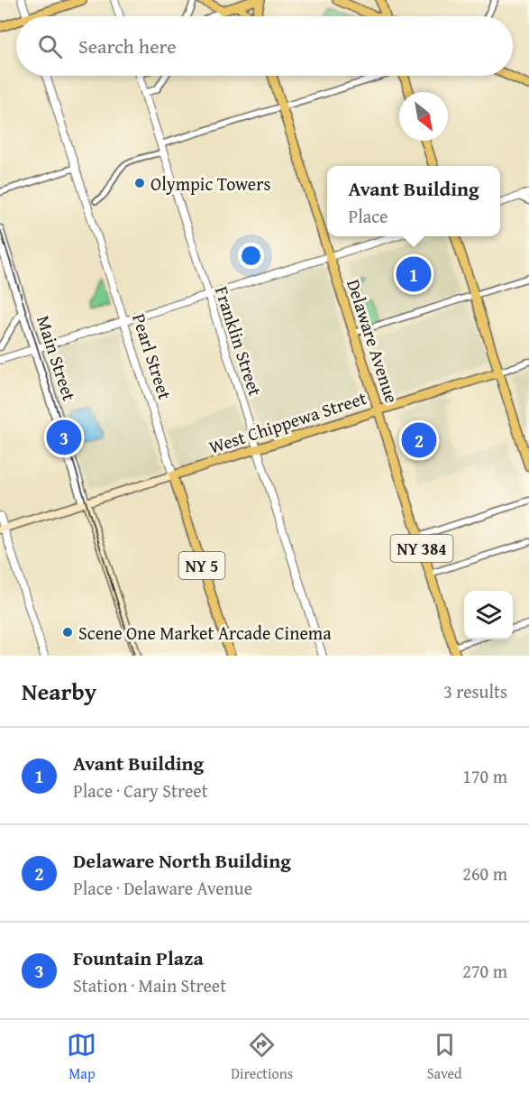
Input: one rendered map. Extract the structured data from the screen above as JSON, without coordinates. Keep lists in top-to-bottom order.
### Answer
{
  "streets": {
    "main road": [
      "Delaware Avenue",
      "Pearl Street",
      "Main Street",
      "West Chippewa Street",
      "NY 384",
      "NY 5"
    ],
    "street": ["Franklin Street"]
  },
  "crossings": [
    ["Franklin Street", "West Chippewa Street"],
    ["Delaware Avenue", "West Chippewa Street"],
    ["Pearl Street", "West Chippewa Street"],
    ["Main Street", "West Chippewa Street"]
  ],
  "places": ["Olympic Towers", "Scene One Market Arcade Cinema"],
  "north": "bottom right",
  "page": {
    "search": "Search here",
    "popup": ["Avant Building", "Place"],
    "pins": ["1", "3", "2"],
    "heading": ["Nearby", "3 results"],
    "list": [
      {
        "mark": "1",
        "name": "Avant Building",
        "note": "Place · Cary Street",
        "value": "170 m"
      },
      {
        "mark": "2",
        "name": "Delaware North Building",
        "note": "Place · Delaware Avenue",
        "value": "260 m"
      },
      {
        "mark": "3",
        "name": "Fountain Plaza",
        "note": "Station · Main Street",
        "value": "270 m"
      }
    ],
    "nav": ["Map", "Directions", "Saved"]
  }
}
